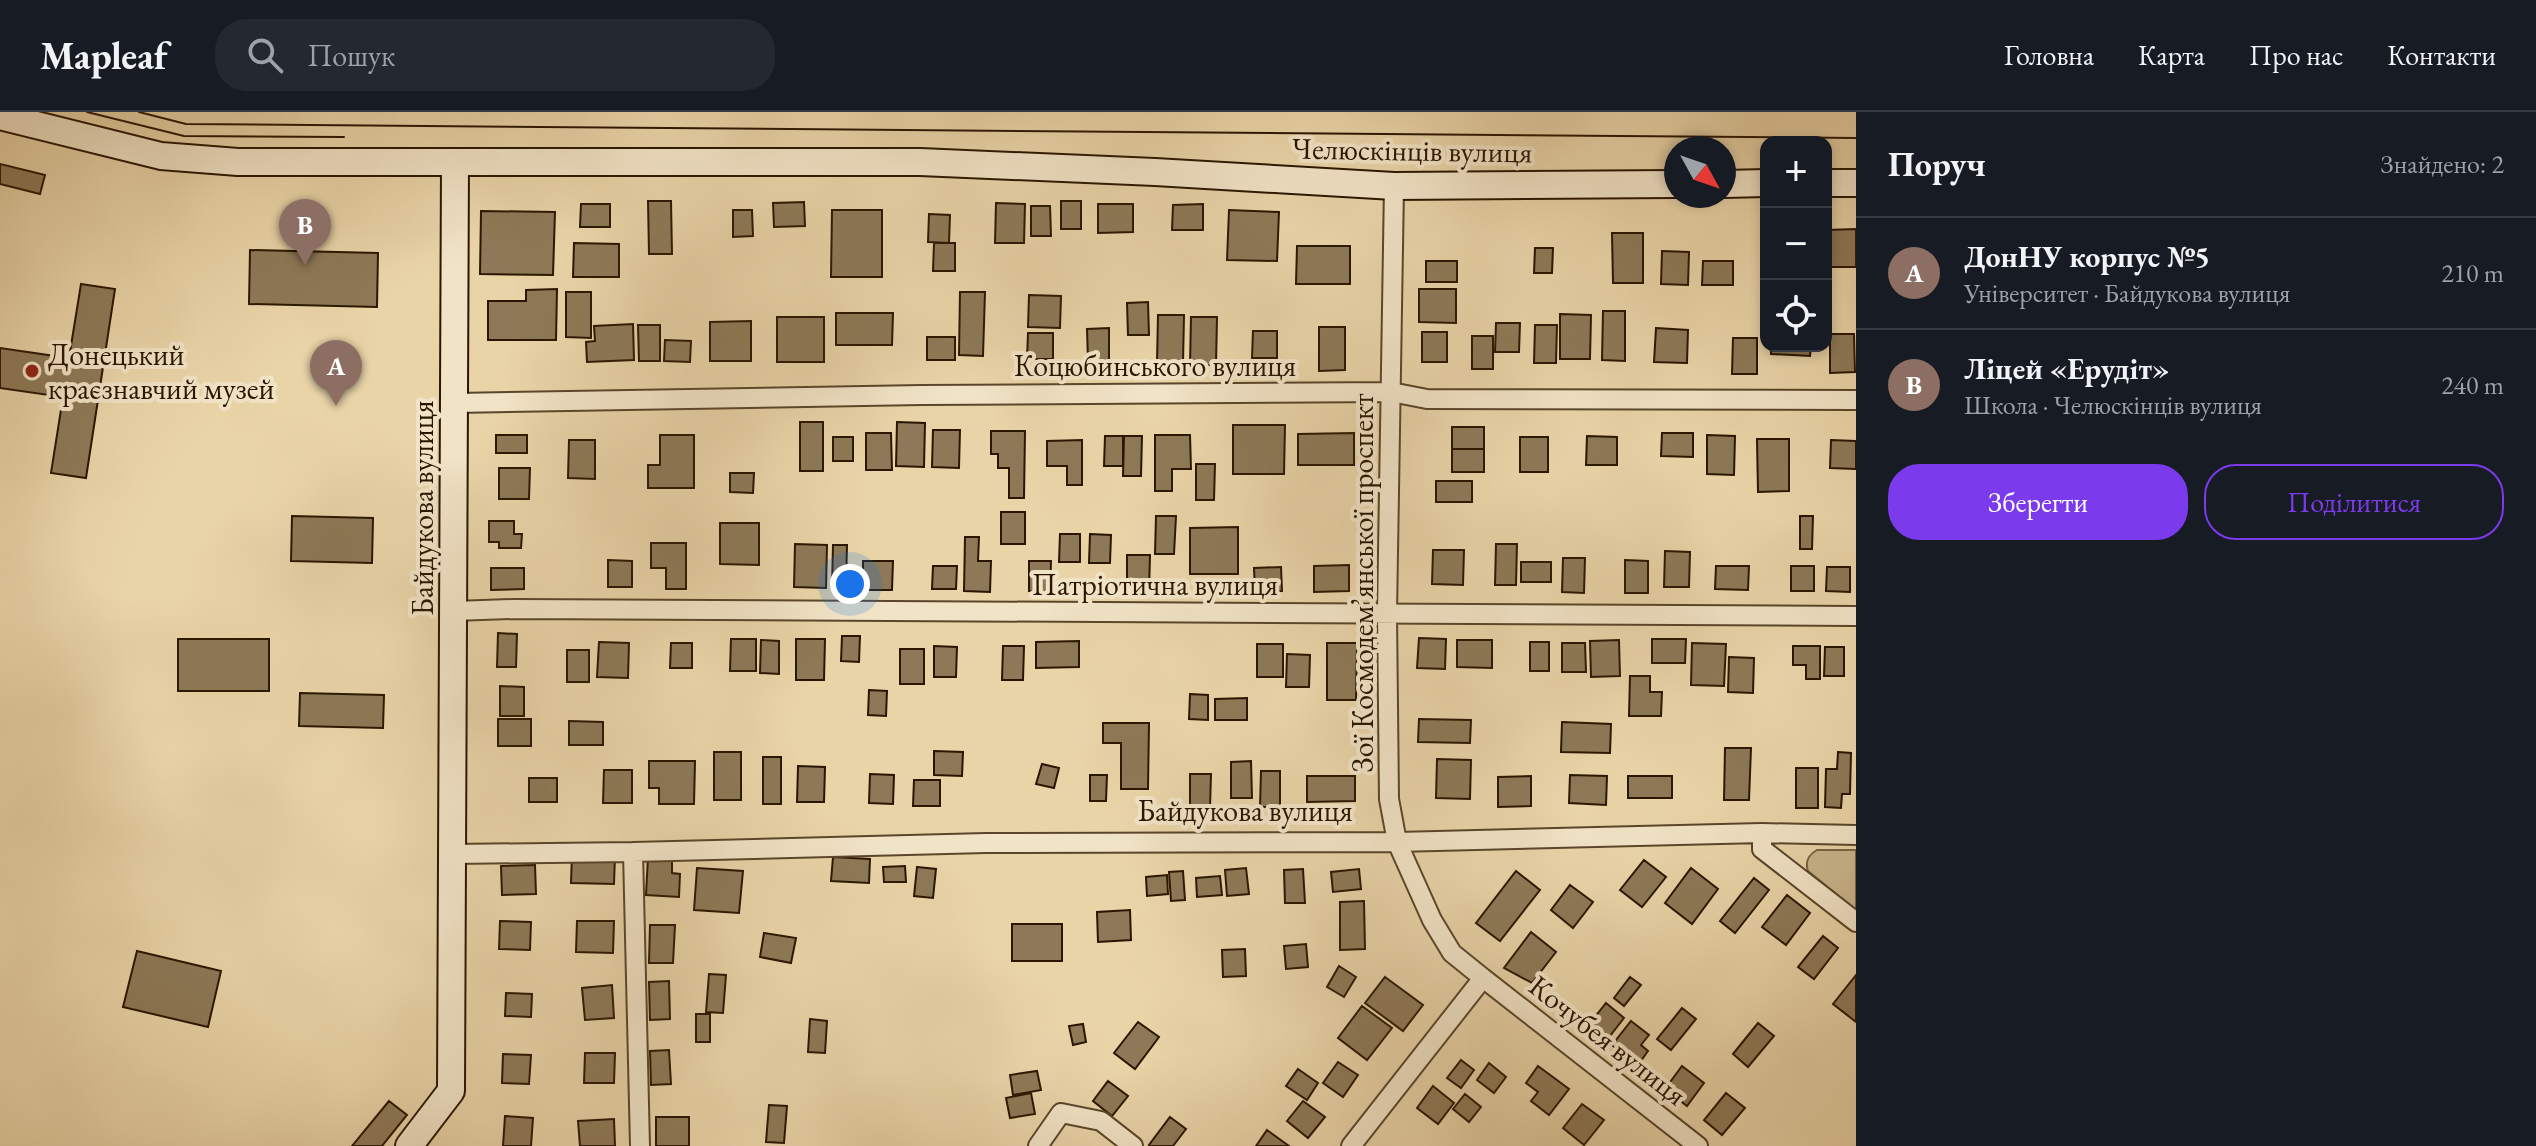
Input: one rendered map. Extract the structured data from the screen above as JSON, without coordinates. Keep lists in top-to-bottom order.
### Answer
{
  "streets": {
    "main road": ["Челюскінців вулиця", "Байдукова вулиця"],
    "street": [
      "Коцюбинського вулиця",
      "Зої Космодем’янської проспект",
      "Патріотична вулиця",
      "Кочубея вулиця"
    ]
  },
  "crossings": [
    ["Челюскінців вулиця", "Байдукова вулиця"],
    ["Челюскінців вулиця", "Зої Космодем’янської проспект"],
    ["Коцюбинського вулиця", "Байдукова вулиця"],
    ["Коцюбинського вулиця", "Зої Космодем’янської проспект"],
    ["Байдукова вулиця", "Зої Космодем’янської проспект"],
    ["Байдукова вулиця", "Патріотична вулиця"],
    ["Зої Космодем’янської проспект", "Патріотична вулиця"],
    ["Зої Космодем’янської проспект", "Кочубея вулиця"]
  ],
  "places": ["Донецький краєзнавчий музей"],
  "north": "bottom right",
  "page": {
    "header": "Mapleaf",
    "search": "Пошук",
    "nav": [
      "Головна",
      "Карта",
      "Про нас",
      "Контакти"
    ],
    "heading": ["Поруч", "Знайдено: 2"],
    "map_buttons": ["+", "−"],
    "pins": ["B", "A"],
    "list": [
      {
        "mark": "A",
        "name": "ДонНУ корпус №5",
        "note": "Університет · Байдукова вулиця",
        "value": "210 m"
      },
      {
        "mark": "B",
        "name": "Ліцей «Ерудіт»",
        "note": "Школа · Челюскінців вулиця",
        "value": "240 m"
      }
    ],
    "buttons": ["Зберегти", "Поділитися"]
  }
}
